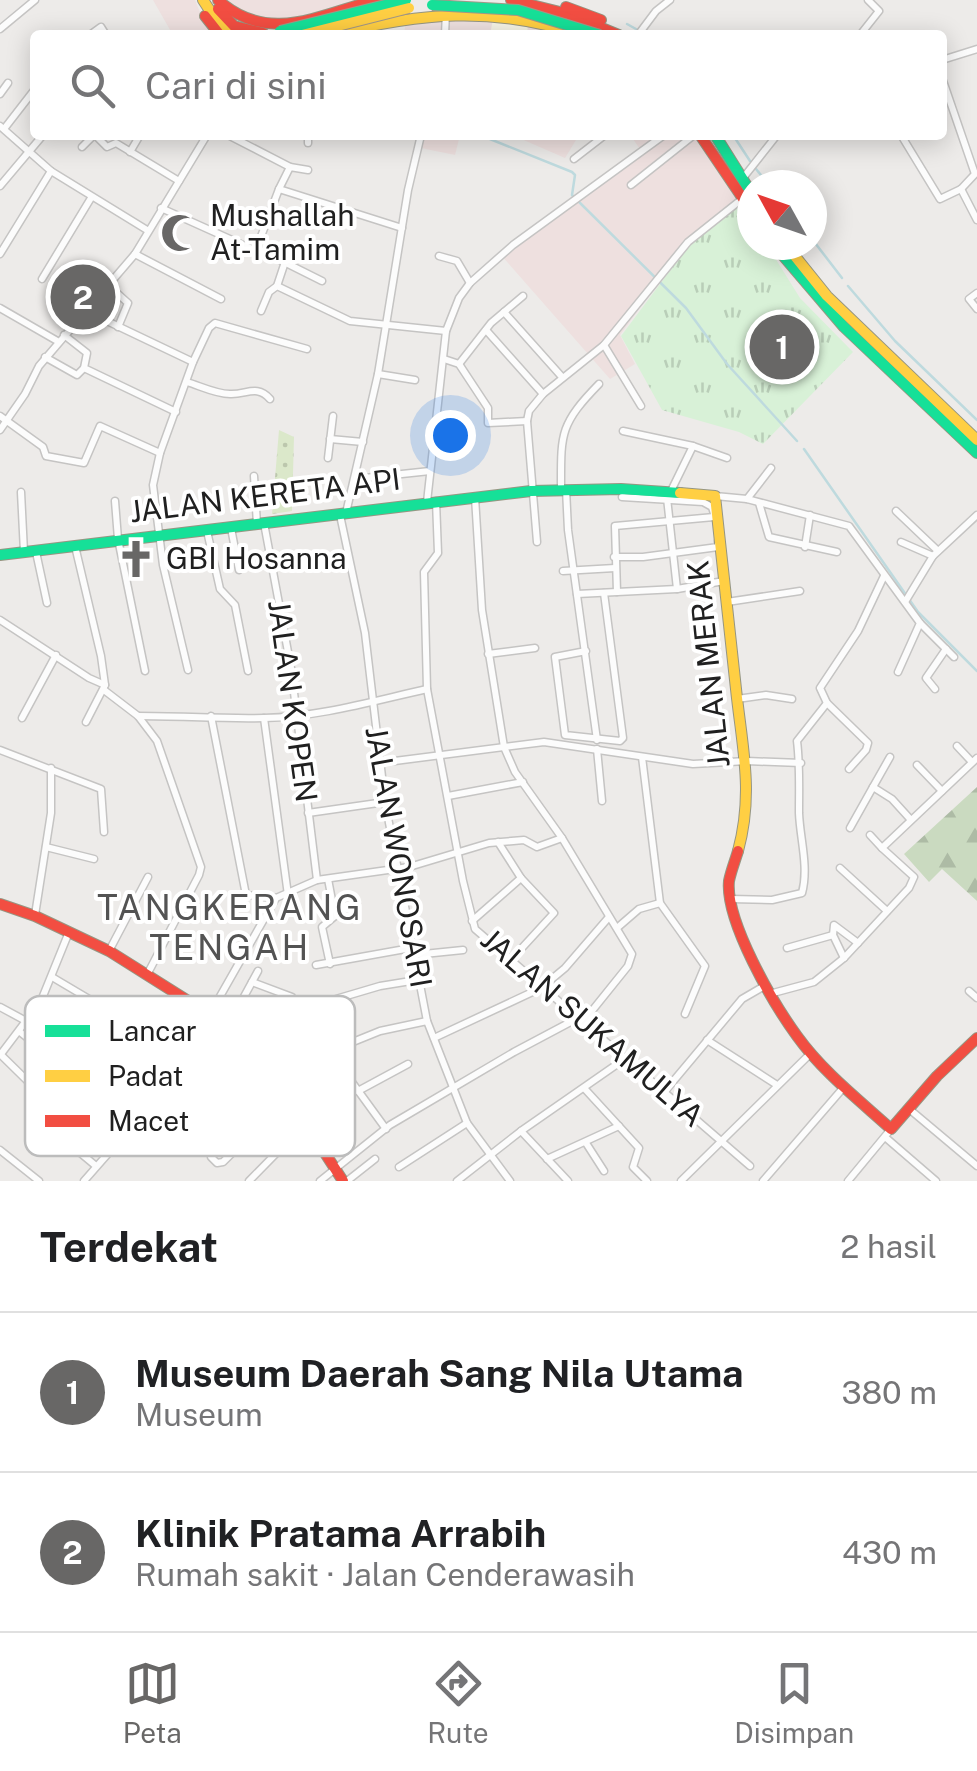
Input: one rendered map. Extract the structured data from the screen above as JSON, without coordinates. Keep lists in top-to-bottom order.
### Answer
{
  "streets": {
    "main road": ["JALAN KERETA API", "JALAN MERAK"],
    "street": ["JALAN KOPEN", "JALAN WONOSARI", "JALAN SUKAMULYA"]
  },
  "crossings": [
    ["JALAN KERETA API", "JALAN MERAK"],
    ["JALAN KERETA API", "JALAN KOPEN"],
    ["JALAN KERETA API", "JALAN WONOSARI"],
    ["JALAN KERETA API", "JALAN SUKAMULYA"]
  ],
  "districts": ["TANGKERANG TENGAH"],
  "places": {
    "mosque": ["Mushallah At-Tamim"],
    "church": ["GBI Hosanna"]
  },
  "legend": ["Lancar", "Padat", "Macet"],
  "north": "top left",
  "page": {
    "search": "Cari di sini",
    "pins": ["2", "1"],
    "heading": ["Terdekat", "2 hasil"],
    "list": [
      {
        "mark": "1",
        "name": "Museum Daerah Sang Nila Utama",
        "note": "Museum",
        "value": "380 m"
      },
      {
        "mark": "2",
        "name": "Klinik Pratama Arrabih",
        "note": "Rumah sakit · Jalan Cenderawasih",
        "value": "430 m"
      }
    ],
    "nav": ["Peta", "Rute", "Disimpan"]
  }
}
